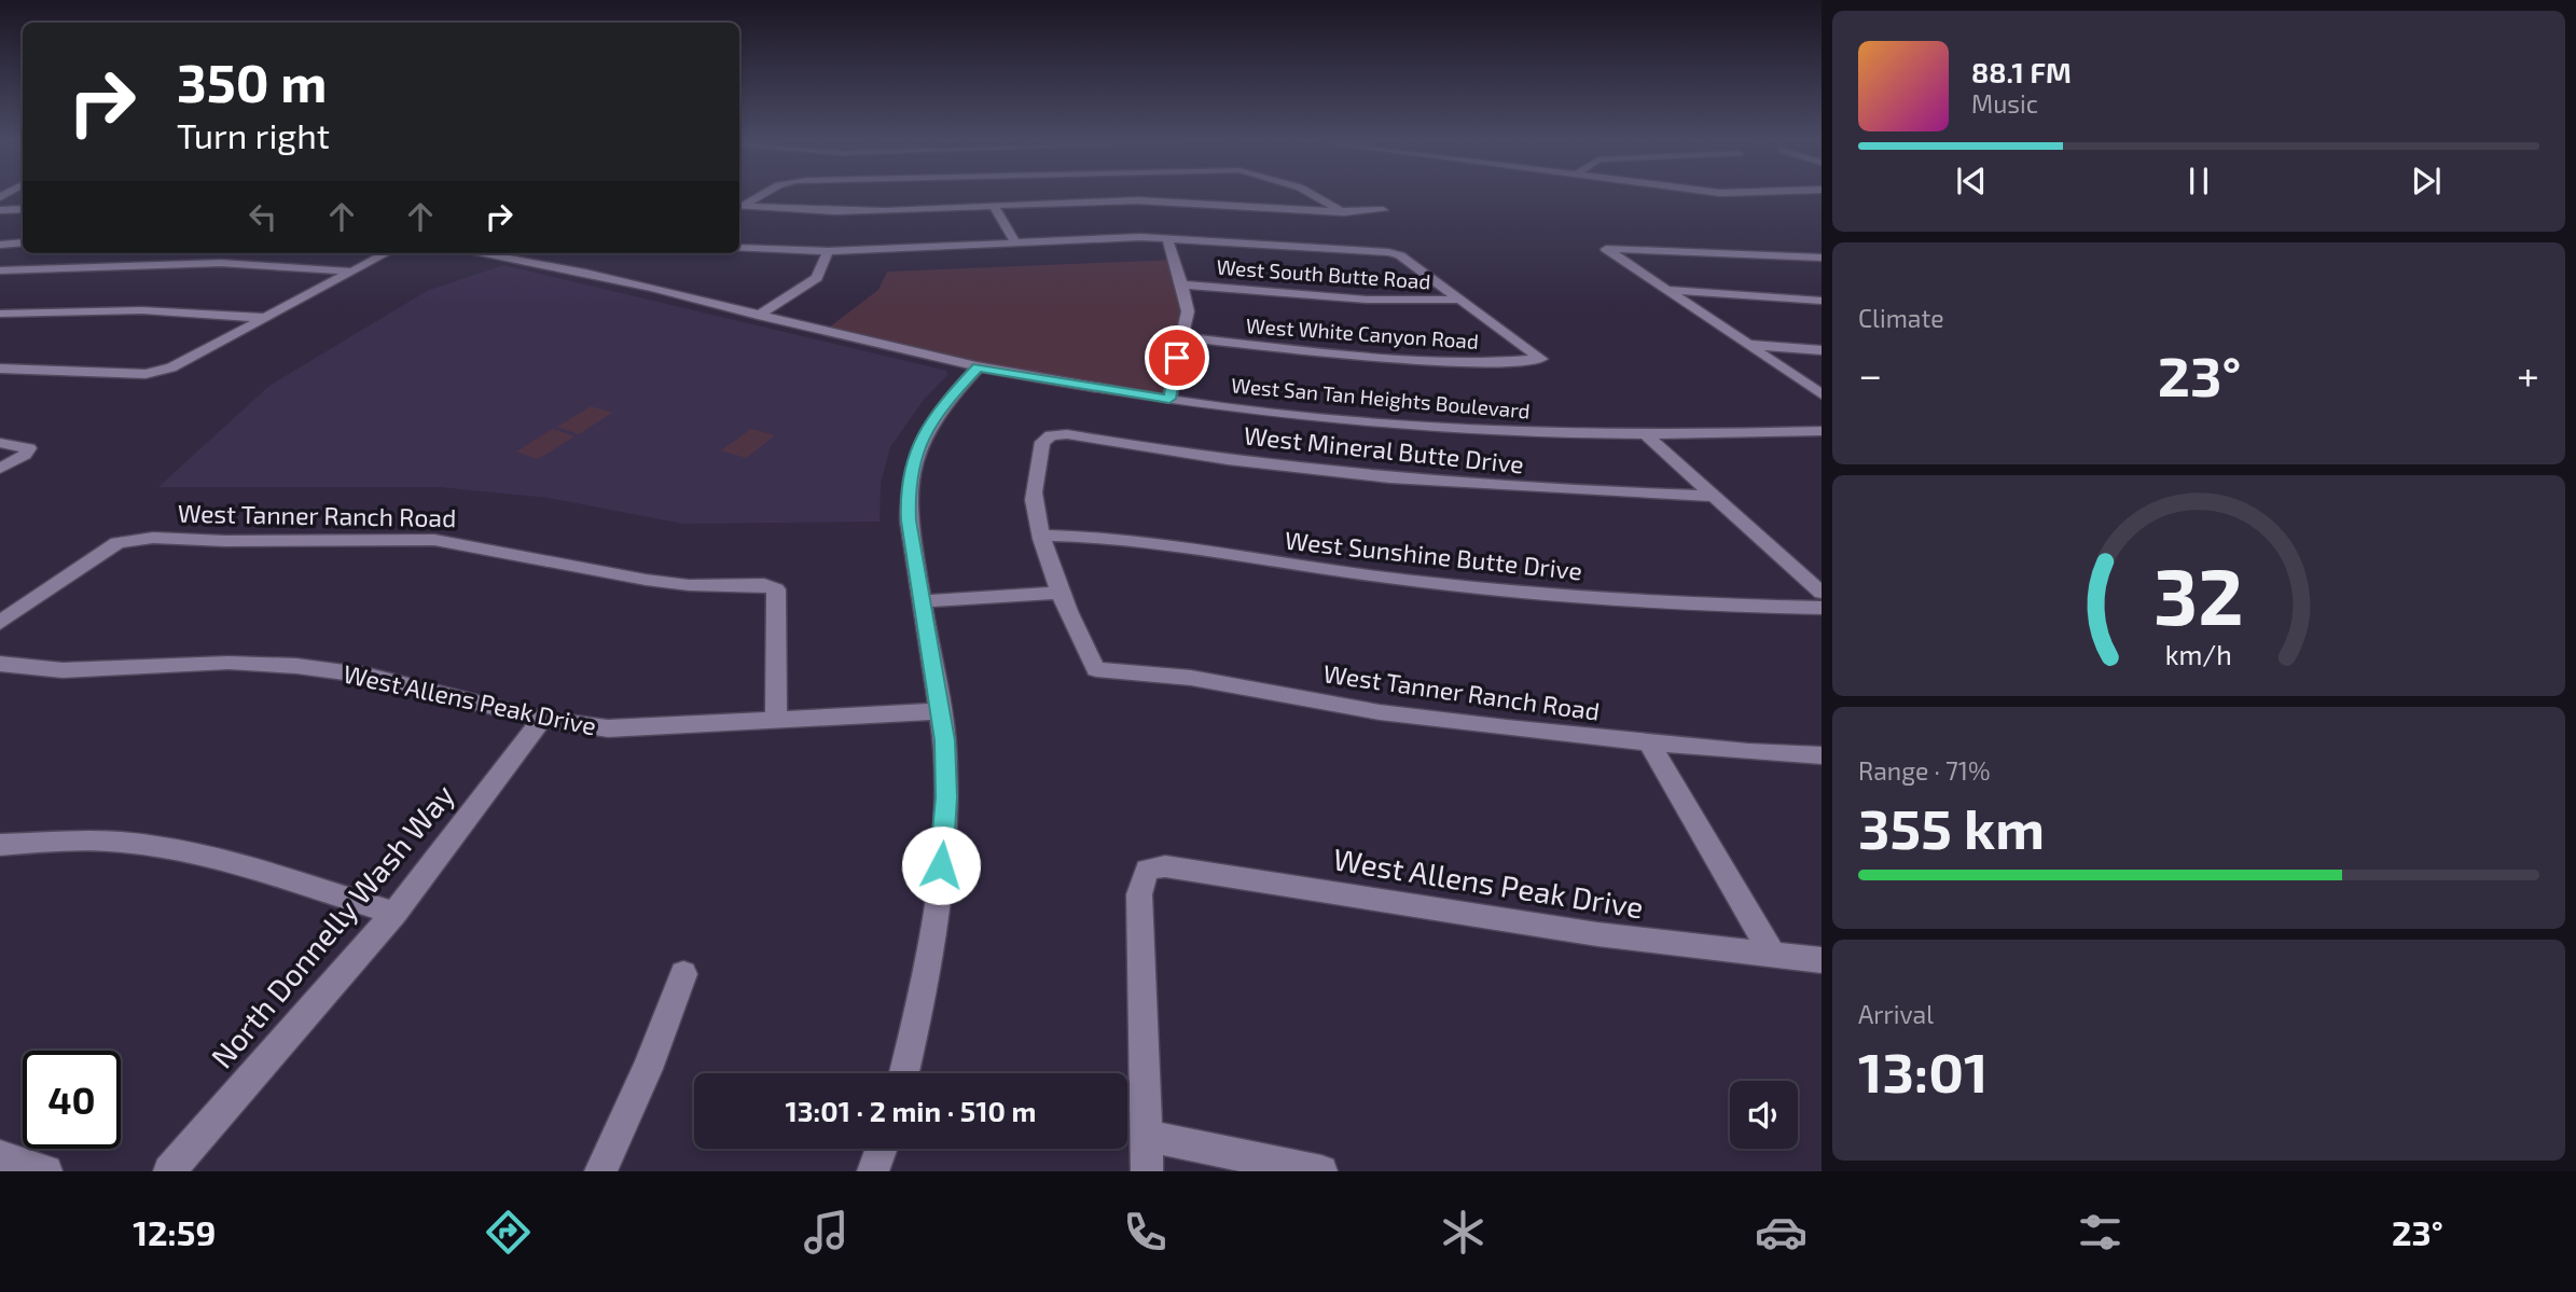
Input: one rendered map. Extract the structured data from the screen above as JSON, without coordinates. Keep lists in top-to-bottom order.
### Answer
{
  "streets": {
    "street": [
      "West South Butte Road",
      "West White Canyon Road",
      "West San Tan Heights Boulevard",
      "West Mineral Butte Drive",
      "West Tanner Ranch Road",
      "West Sunshine Butte Drive",
      "West Allens Peak Drive",
      "North Donnelly Wash Way"
    ]
  },
  "crossings": [
    ["West South Butte Road", "West White Canyon Road"],
    ["West Mineral Butte Drive", "West Sunshine Butte Drive"],
    ["West Tanner Ranch Road", "West Allens Peak Drive"],
    ["West Allens Peak Drive", "North Donnelly Wash Way"]
  ],
  "page": {
    "turn": ["350 m", "Turn right"],
    "song": ["88.1 FM", "Music"],
    "tile": [
      "Climate",
      ["Range · 71%", "355 km"],
      ["Arrival", "13:01"]
    ],
    "heat": ["−", "23°", "+"],
    "limit": "40",
    "trip": "13:01 · 2 min · 510 m",
    "tabs": ["12:59", "23°"],
    "gauge": ["32", "km/h"]
  }
}
